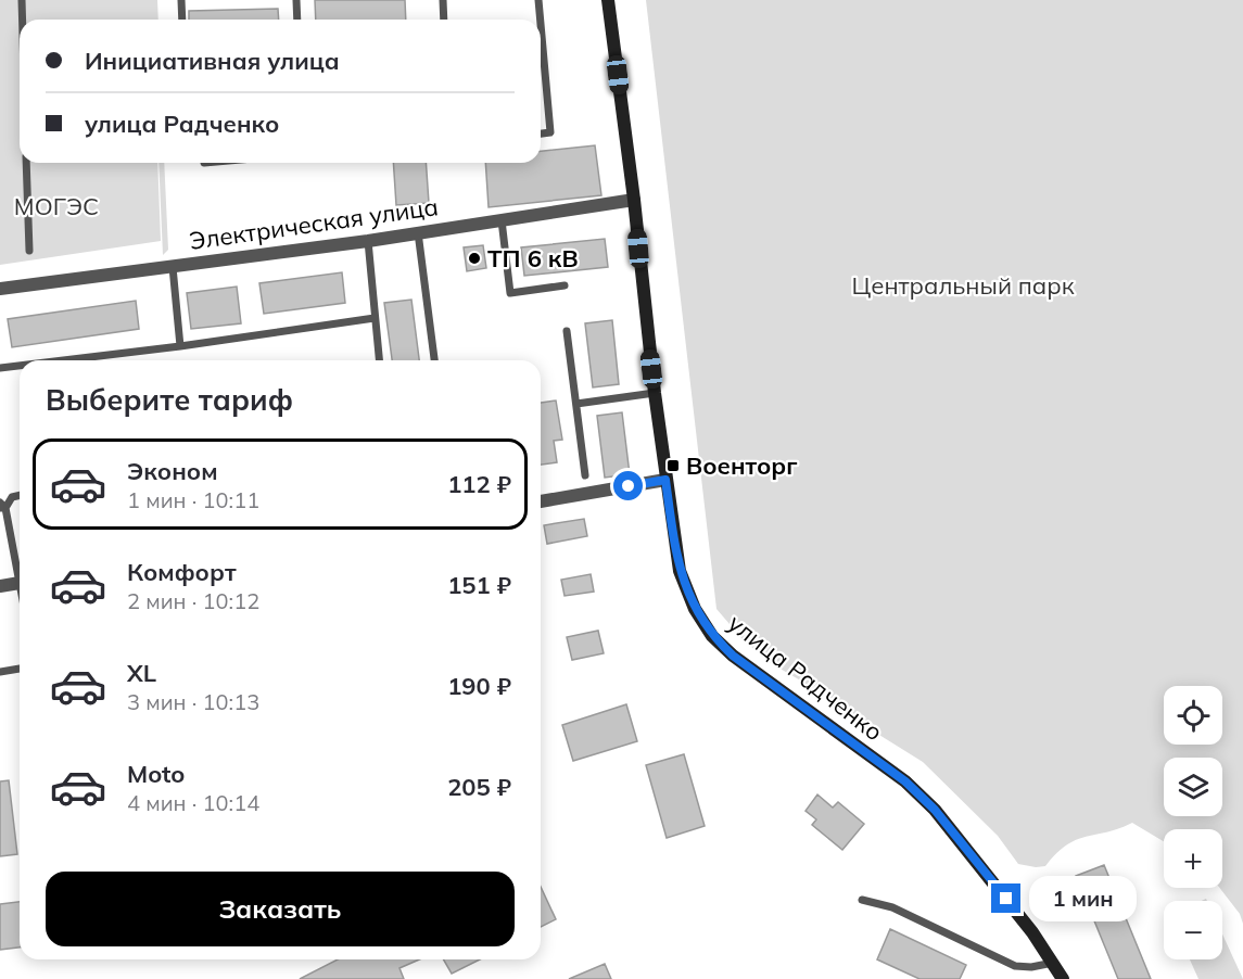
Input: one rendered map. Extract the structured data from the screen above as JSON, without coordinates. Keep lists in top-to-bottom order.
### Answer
{
  "streets": {
    "street": ["Электрическая улица", "улица Радченко"]
  },
  "crossings": [
    ["Электрическая улица", "улица Радченко"]
  ],
  "parks": ["МОГЭС", "Центральный парк"],
  "places": {
    "other": ["ТП 6 кВ"],
    "transit": ["Военторг"]
  },
  "page": {
    "banner": ["Инициативная улица", "улица Радченко"],
    "heading": "Выберите тариф",
    "list": [
      {
        "name": "Эконом",
        "note": "1 мин · 10:11",
        "value": "112 ₽"
      },
      {
        "name": "Комфорт",
        "note": "2 мин · 10:12",
        "value": "151 ₽"
      },
      {
        "name": "XL",
        "note": "3 мин · 10:13",
        "value": "190 ₽"
      },
      {
        "name": "Moto",
        "note": "4 мин · 10:14",
        "value": "205 ₽"
      }
    ],
    "map_buttons": ["+", "−"],
    "buttons": "Заказать",
    "bubble": "1 мин"
  }
}
